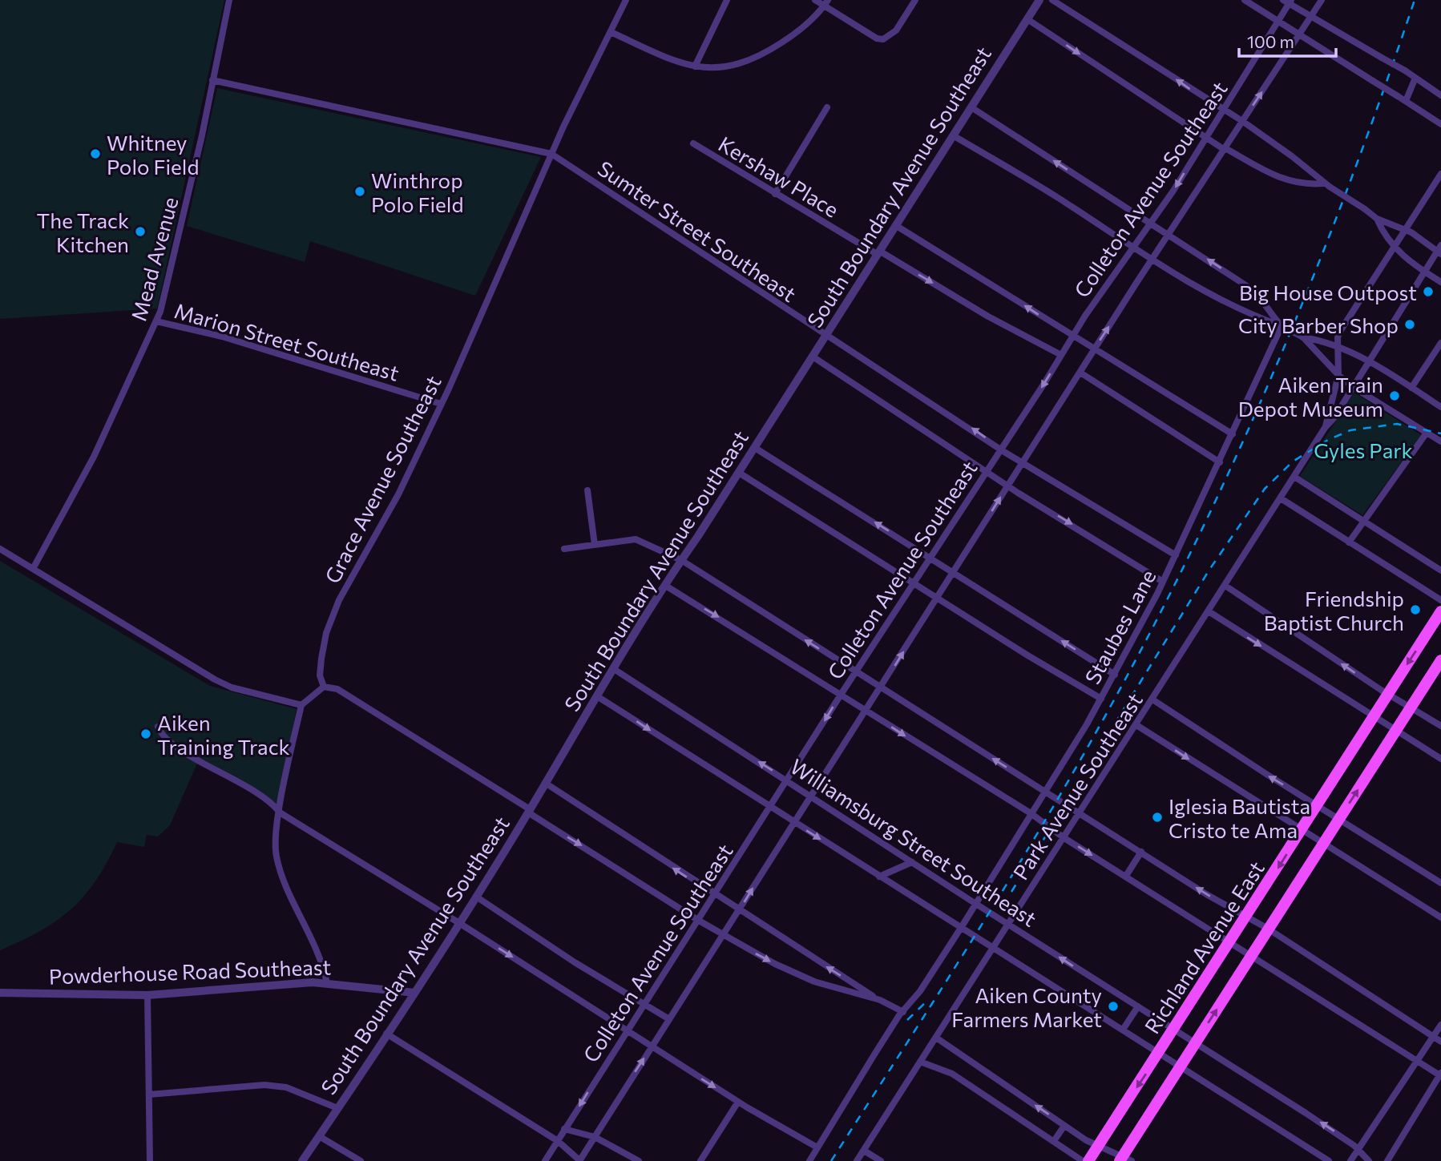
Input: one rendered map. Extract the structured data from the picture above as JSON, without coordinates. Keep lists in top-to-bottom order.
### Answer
{
  "streets": {
    "main road": ["Richland Avenue East"],
    "street": [
      "Kershaw Place",
      "South Boundary Avenue Southeast",
      "Colleton Avenue Southeast",
      "Sumter Street Southeast",
      "Mead Avenue",
      "Marion Street Southeast",
      "Grace Avenue Southeast",
      "Staubes Lane",
      "Park Avenue Southeast",
      "Williamsburg Street Southeast",
      "Powderhouse Road Southeast"
    ]
  },
  "crossings": [
    ["Kershaw Place", "South Boundary Avenue Southeast"],
    ["Kershaw Place", "Colleton Avenue Southeast"],
    ["South Boundary Avenue Southeast", "Sumter Street Southeast"],
    ["South Boundary Avenue Southeast", "Williamsburg Street Southeast"],
    ["South Boundary Avenue Southeast", "Powderhouse Road Southeast"],
    ["Colleton Avenue Southeast", "Sumter Street Southeast"],
    ["Colleton Avenue Southeast", "Williamsburg Street Southeast"],
    ["Sumter Street Southeast", "Mead Avenue"],
    ["Sumter Street Southeast", "Grace Avenue Southeast"],
    ["Sumter Street Southeast", "Staubes Lane"],
    ["Mead Avenue", "Marion Street Southeast"],
    ["Marion Street Southeast", "Grace Avenue Southeast"],
    ["Staubes Lane", "Williamsburg Street Southeast"],
    ["Park Avenue Southeast", "Williamsburg Street Southeast"],
    ["Williamsburg Street Southeast", "Richland Avenue East"]
  ],
  "parks": ["Gyles Park"],
  "places": [
    "Whitney Polo Field",
    "Winthrop Polo Field",
    "The Track Kitchen",
    "Big House Outpost",
    "City Barber Shop",
    "Aiken Train Depot Museum",
    "Friendship Baptist Church",
    "Aiken Training Track",
    "Iglesia Bautista Cristo te Ama",
    "Aiken County Farmers Market"
  ],
  "scale_bar": "100 m"
}
